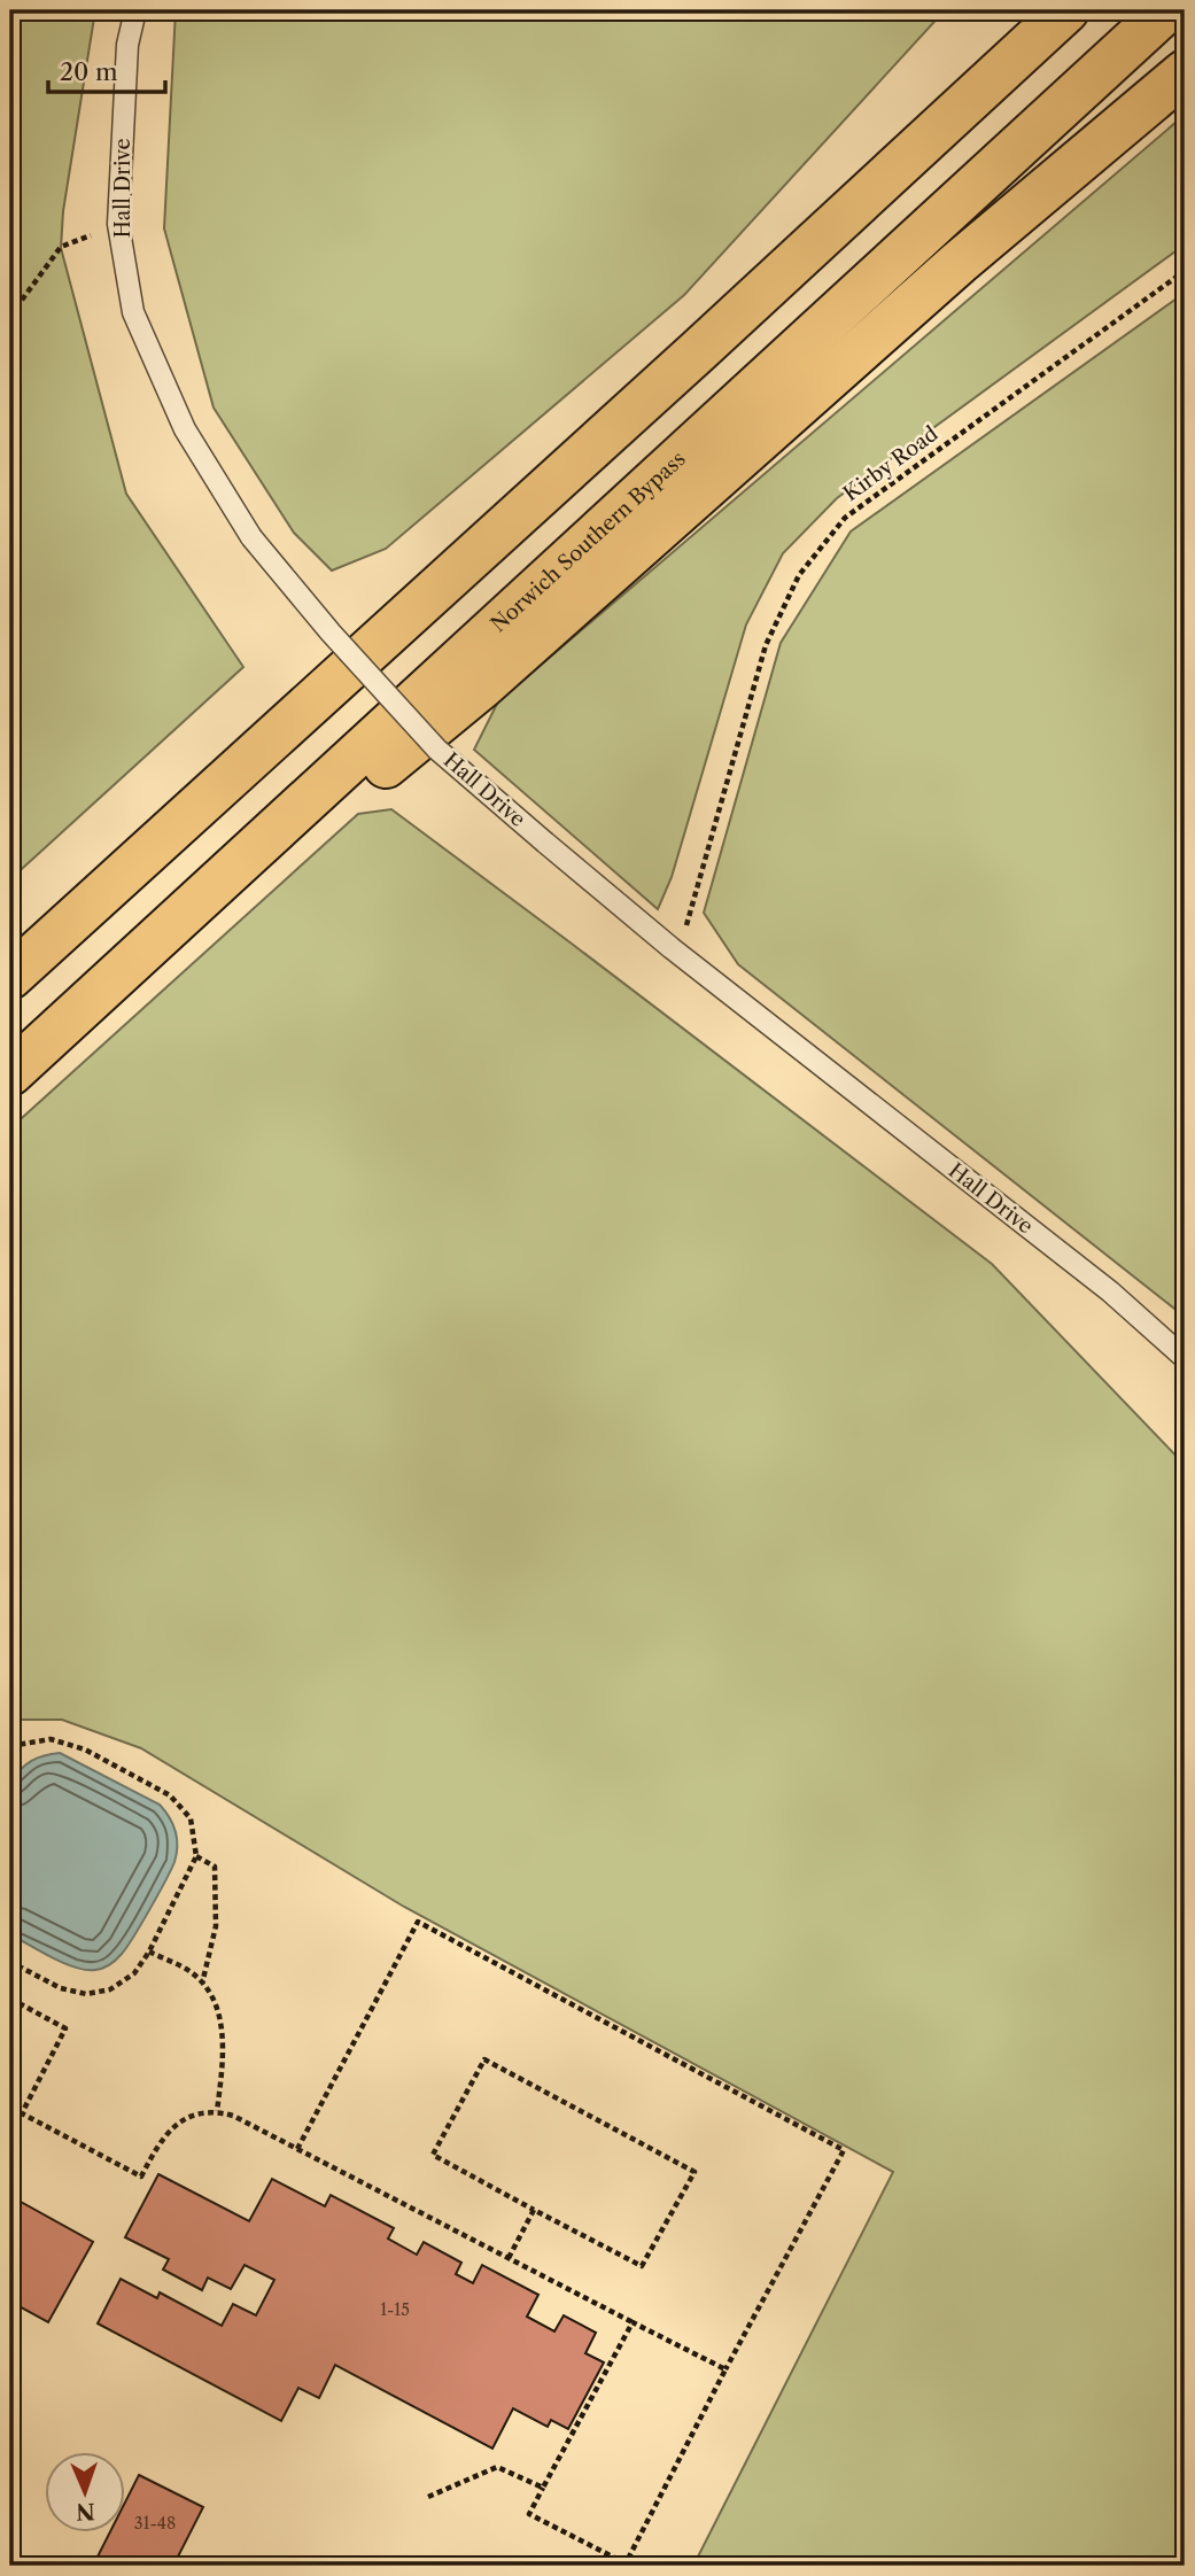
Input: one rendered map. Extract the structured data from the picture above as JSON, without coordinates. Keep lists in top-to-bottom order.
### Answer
{
  "streets": {
    "highway": ["Norwich Southern Bypass"],
    "lane": ["Hall Drive"],
    "path": ["Kirby Road"]
  },
  "crossings": [
    ["Hall Drive", "Kirby Road"]
  ],
  "house_numbers": ["1-15", "31-48"],
  "scale_bar": "20 m",
  "north": "bottom"
}
